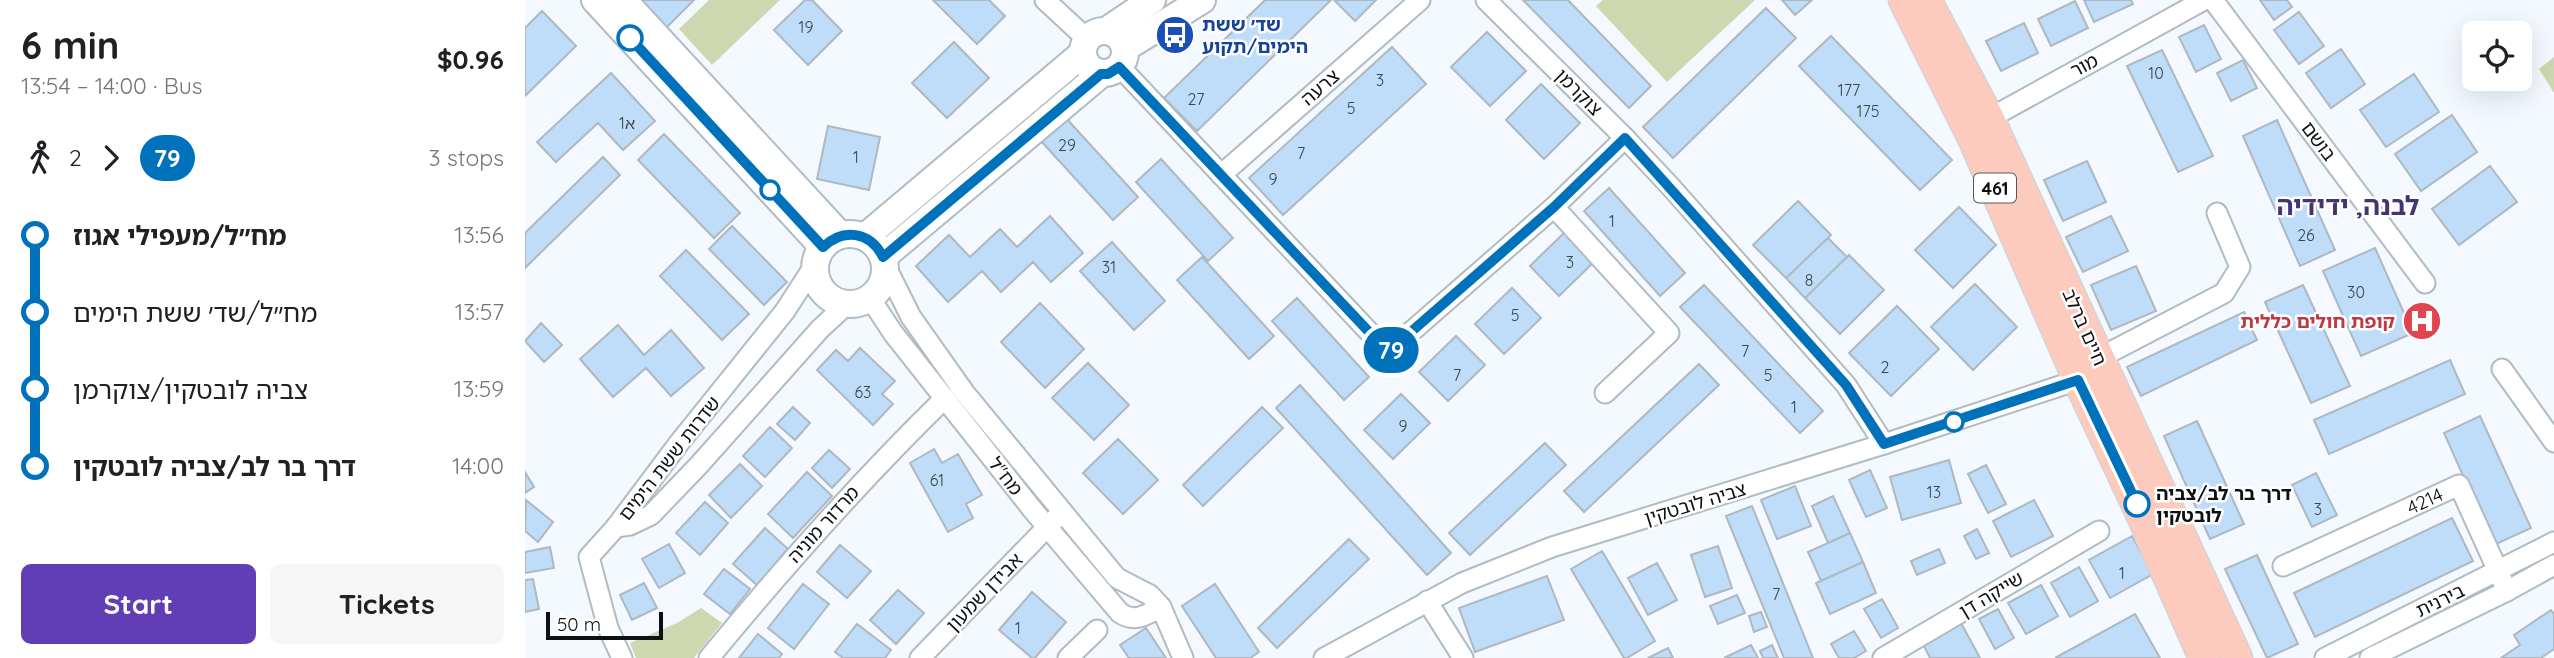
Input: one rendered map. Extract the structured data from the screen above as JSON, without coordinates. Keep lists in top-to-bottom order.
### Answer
{
  "streets": {
    "main road": ["461", "חיים ברלב"],
    "street": [
      "מור",
      "צרעה",
      "צוקרמן",
      "בושם",
      "שדרות ששת הימים",
      "מח\"ל",
      "4214",
      "צביה לובטקין",
      "מרדור מוניה",
      "אבידן שמעון",
      "שייקה דן",
      "בירנית"
    ]
  },
  "crossings": [
    ["מור", "חיים ברלב"],
    ["צוקרמן", "צביה לובטקין"],
    ["חיים ברלב", "צביה לובטקין"],
    ["שדרות ששת הימים", "מח\"ל"],
    ["מח\"ל", "מרדור מוניה"],
    ["מח\"ל", "אבידן שמעון"],
    ["4214", "בירנית"]
  ],
  "districts": ["לבנה, ידידיה"],
  "places": {
    "bus stop": ["שד׳ ששת הימים/תקוע"],
    "hospital": ["קופת חולים כללית"],
    "other": ["דרך בר לב/צביה לובטקין"]
  },
  "lines": ["bus line 79"],
  "house_numbers": [
    "19",
    "10",
    "3",
    "177",
    "27",
    "5",
    "175",
    "1א",
    "29",
    "7",
    "1",
    "9",
    "1",
    "26",
    "3",
    "31",
    "8",
    "30",
    "5",
    "7",
    "2",
    "7",
    "5",
    "63",
    "1",
    "9",
    "61",
    "13",
    "3",
    "1",
    "7",
    "1"
  ],
  "scale_bar": "50 m",
  "page": {
    "heading": ["6 min", "13:54 – 14:00 · Bus", "$0.96"],
    "on_map": "79",
    "legs": ["2", "79", "3 stops"],
    "list": [
      {
        "name": "מח״ל/מעפילי אגוז",
        "value": "13:56"
      },
      {
        "name": "מח״ל/שד׳ ששת הימים",
        "value": "13:57"
      },
      {
        "name": "צביה לובטקין/צוקרמן",
        "value": "13:59"
      },
      {
        "name": "דרך בר לב/צביה לובטקין",
        "value": "14:00"
      }
    ],
    "buttons": ["Start", "Tickets"],
    "scale": "50 m"
  }
}
